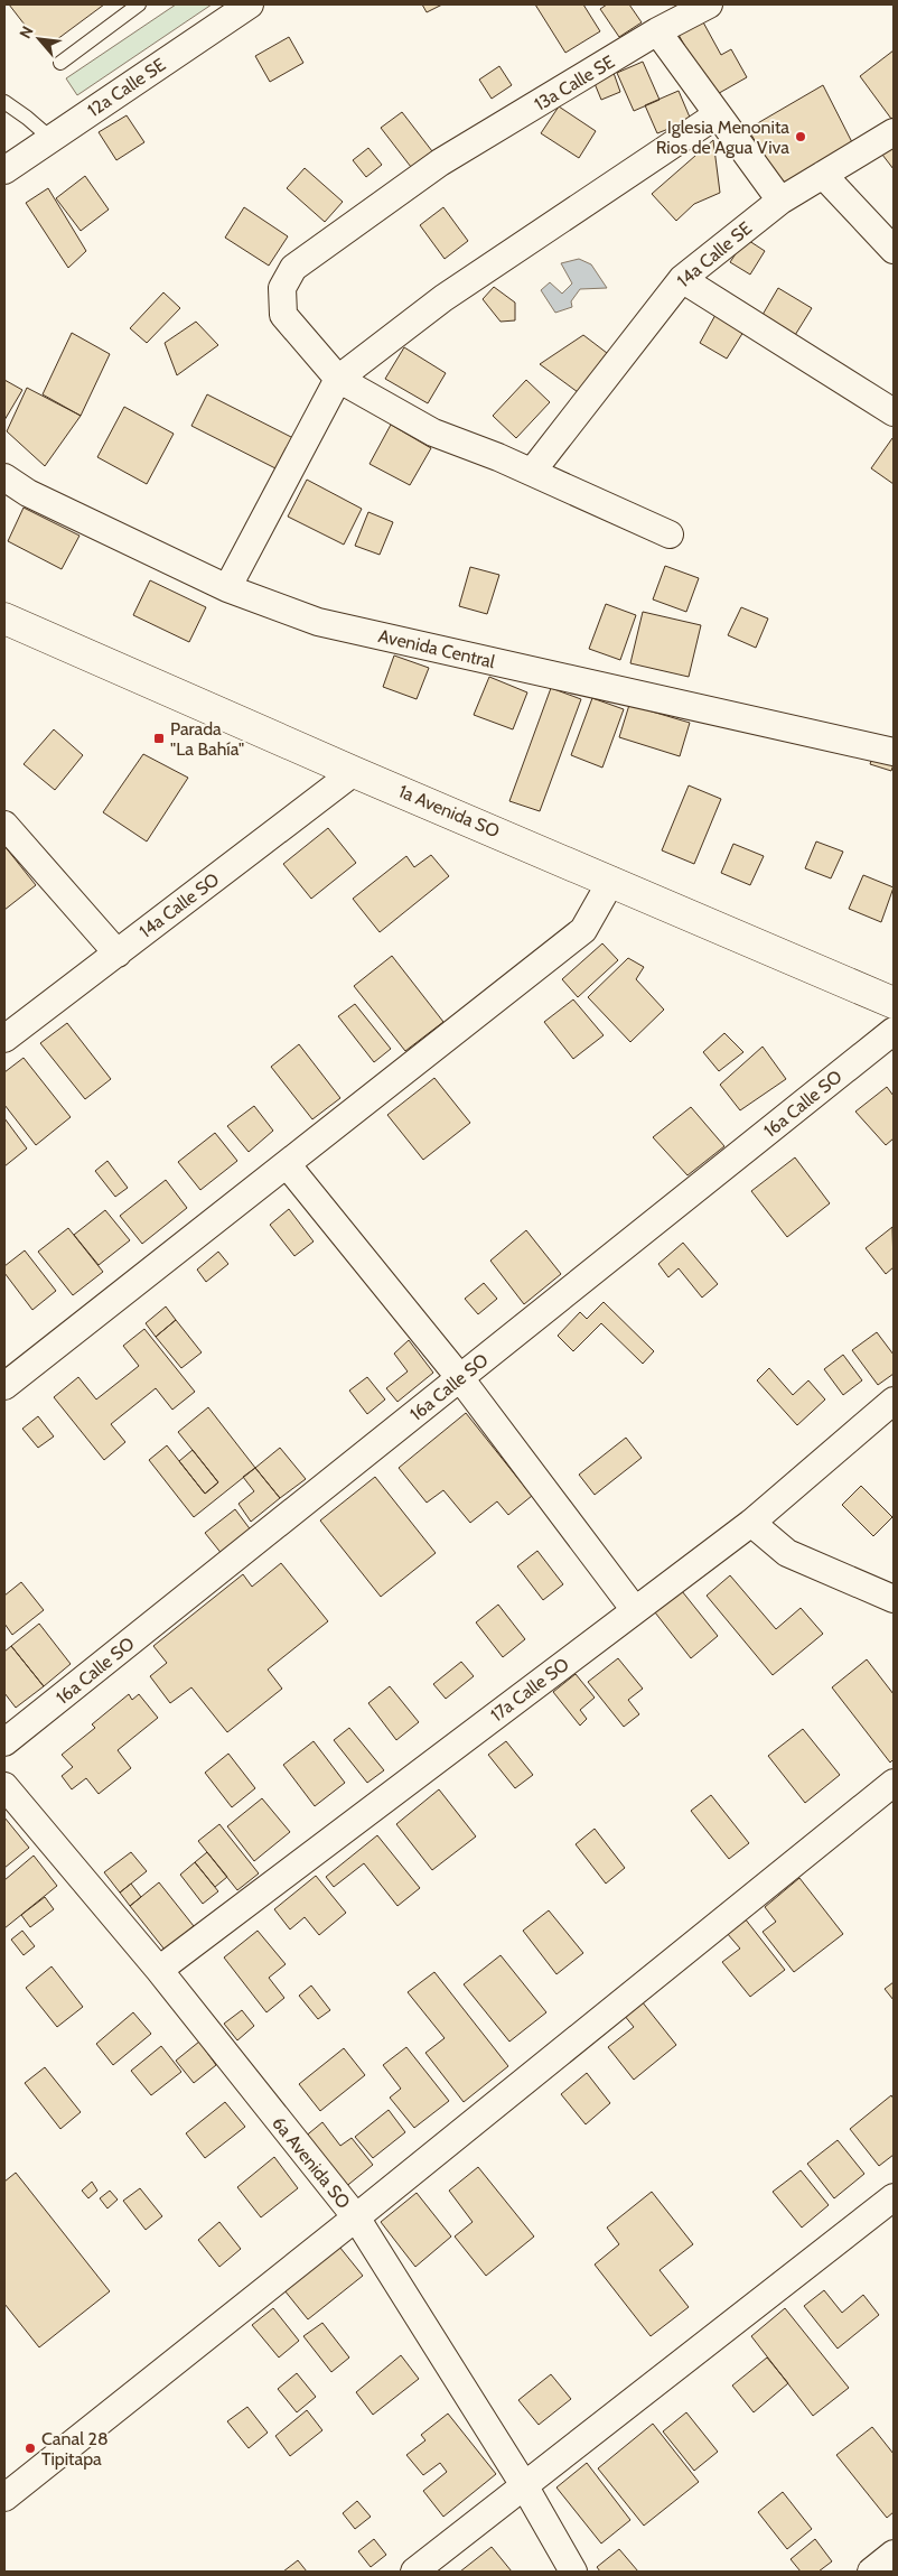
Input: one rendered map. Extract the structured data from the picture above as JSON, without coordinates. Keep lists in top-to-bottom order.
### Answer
{
  "streets": {
    "highway": ["1a Avenida SO"],
    "street": [
      "13a Calle SE",
      "12a Calle SE",
      "14a Calle SE",
      "Avenida Central",
      "14a Calle SO",
      "16a Calle SO",
      "17a Calle SO",
      "6a Avenida SO"
    ]
  },
  "crossings": [
    ["13a Calle SE", "14a Calle SE"],
    ["1a Avenida SO", "14a Calle SO"],
    ["17a Calle SO", "6a Avenida SO"]
  ],
  "places": {
    "other": ["Iglesia Menonita Rios de Agua Viva", "Canal 28 Tipitapa"],
    "transit": ["Parada \"La Bahía\""]
  },
  "north": "top left"
}
